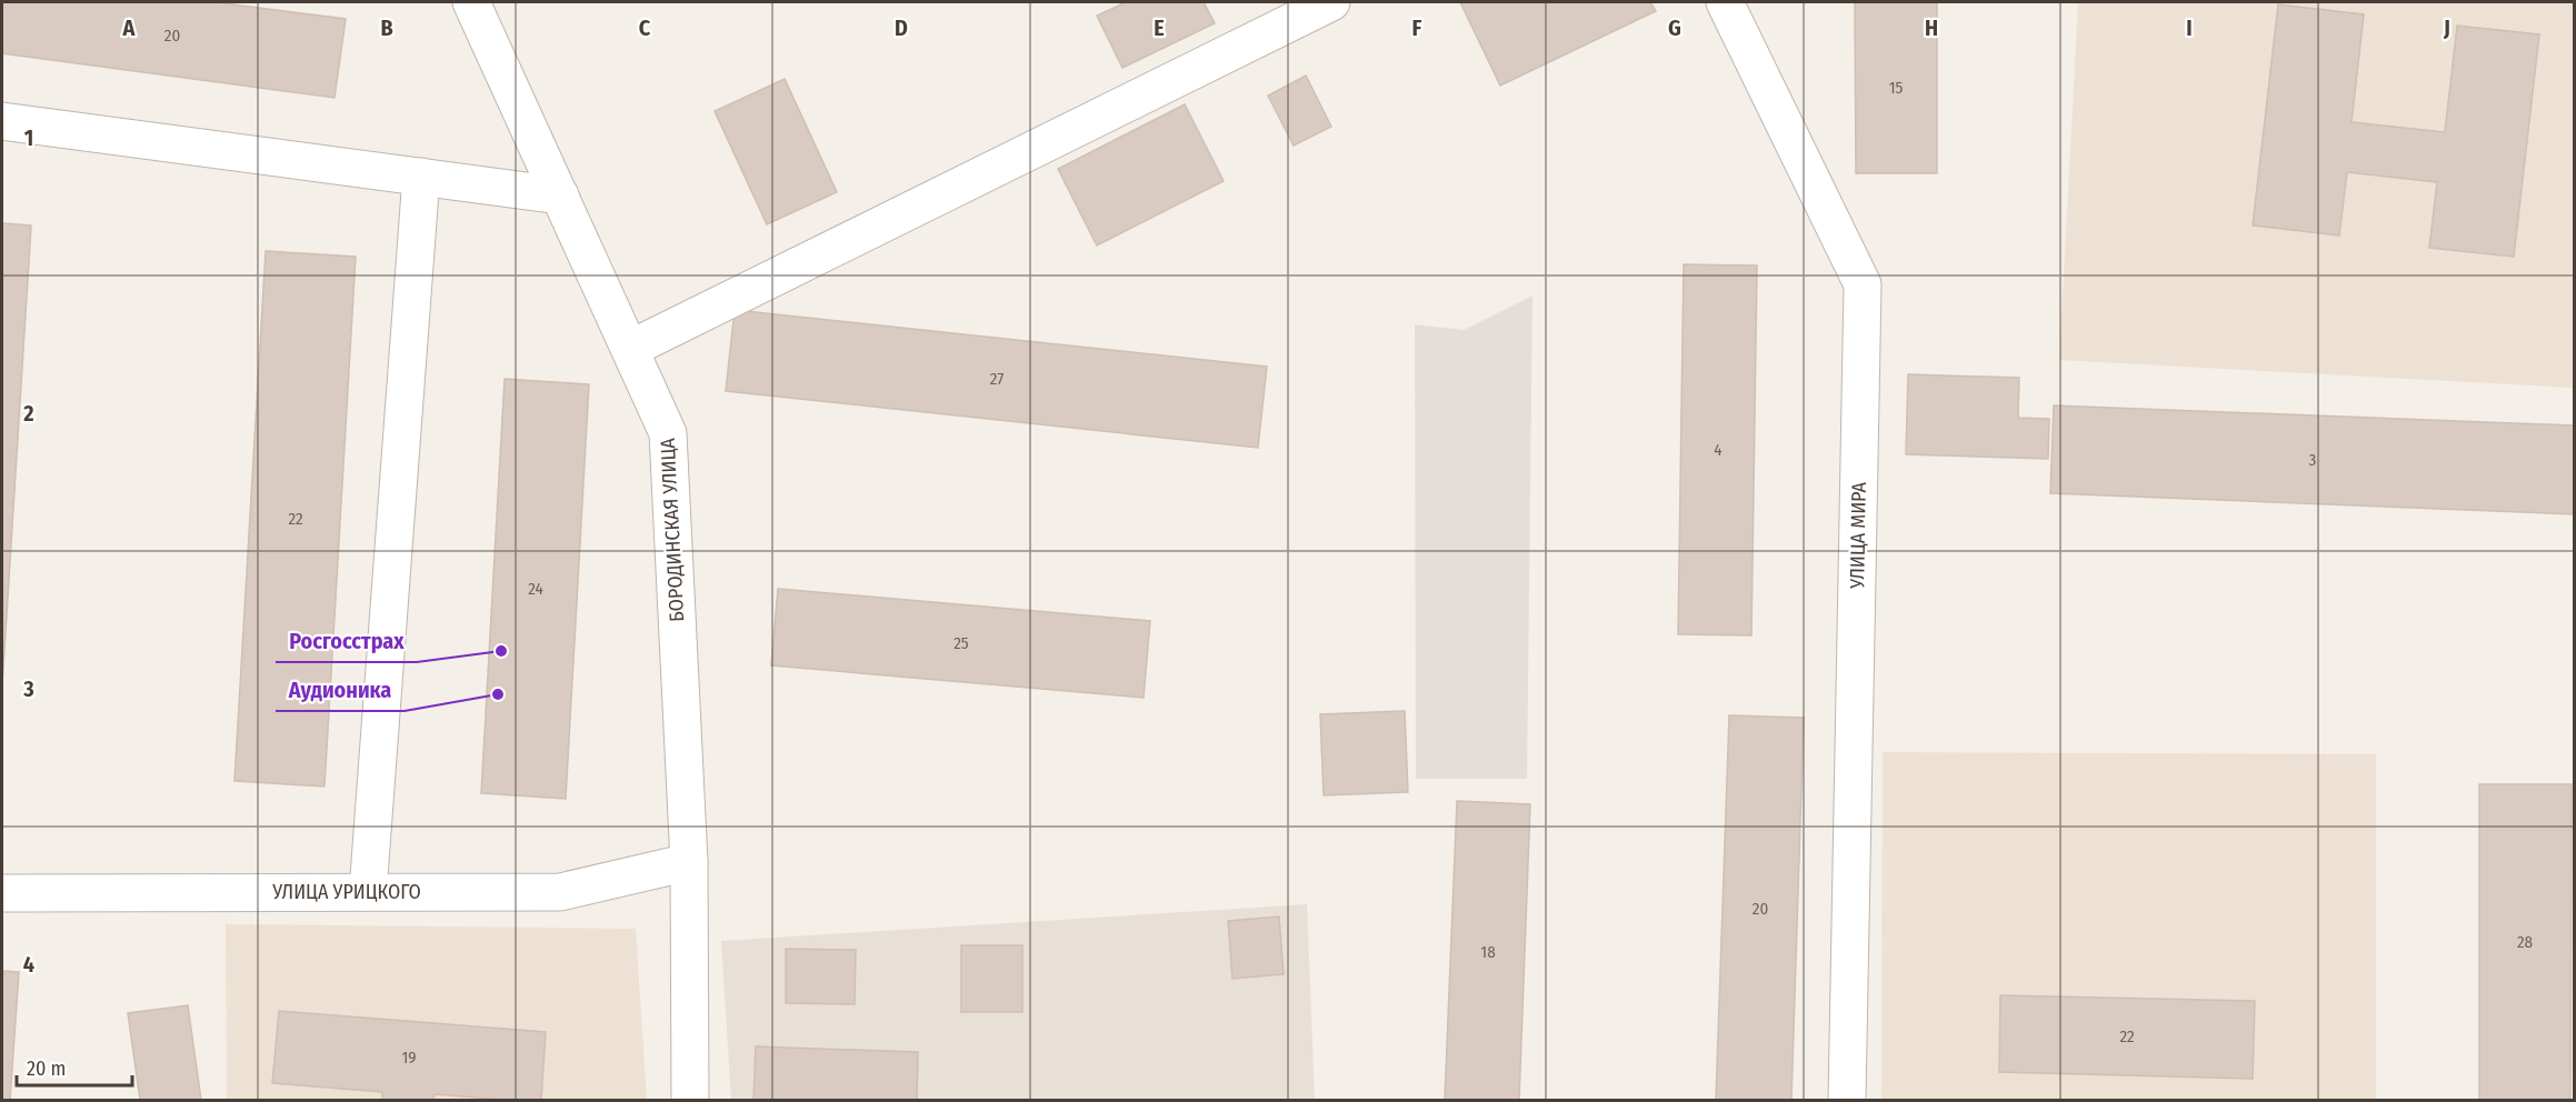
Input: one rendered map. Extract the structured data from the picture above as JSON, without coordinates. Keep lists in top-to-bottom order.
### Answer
{
  "streets": {
    "street": ["БОРОДИНСКАЯ УЛИЦА", "УЛИЦА МИРА", "УЛИЦА УРИЦКОГО"]
  },
  "crossings": [
    ["БОРОДИНСКАЯ УЛИЦА", "УЛИЦА УРИЦКОГО"]
  ],
  "places": ["Росгосстрах", "Аудионика"],
  "house_numbers": [
    "20",
    "15",
    "27",
    "4",
    "3",
    "22",
    "24",
    "25",
    "20",
    "28",
    "18",
    "22",
    "19"
  ],
  "scale_bar": "20 m",
  "grid": {
    "columns": [
      "A",
      "B",
      "C",
      "D",
      "E",
      "F",
      "G",
      "H",
      "I",
      "J"
    ],
    "rows": [
      "1",
      "2",
      "3",
      "4"
    ]
  }
}
